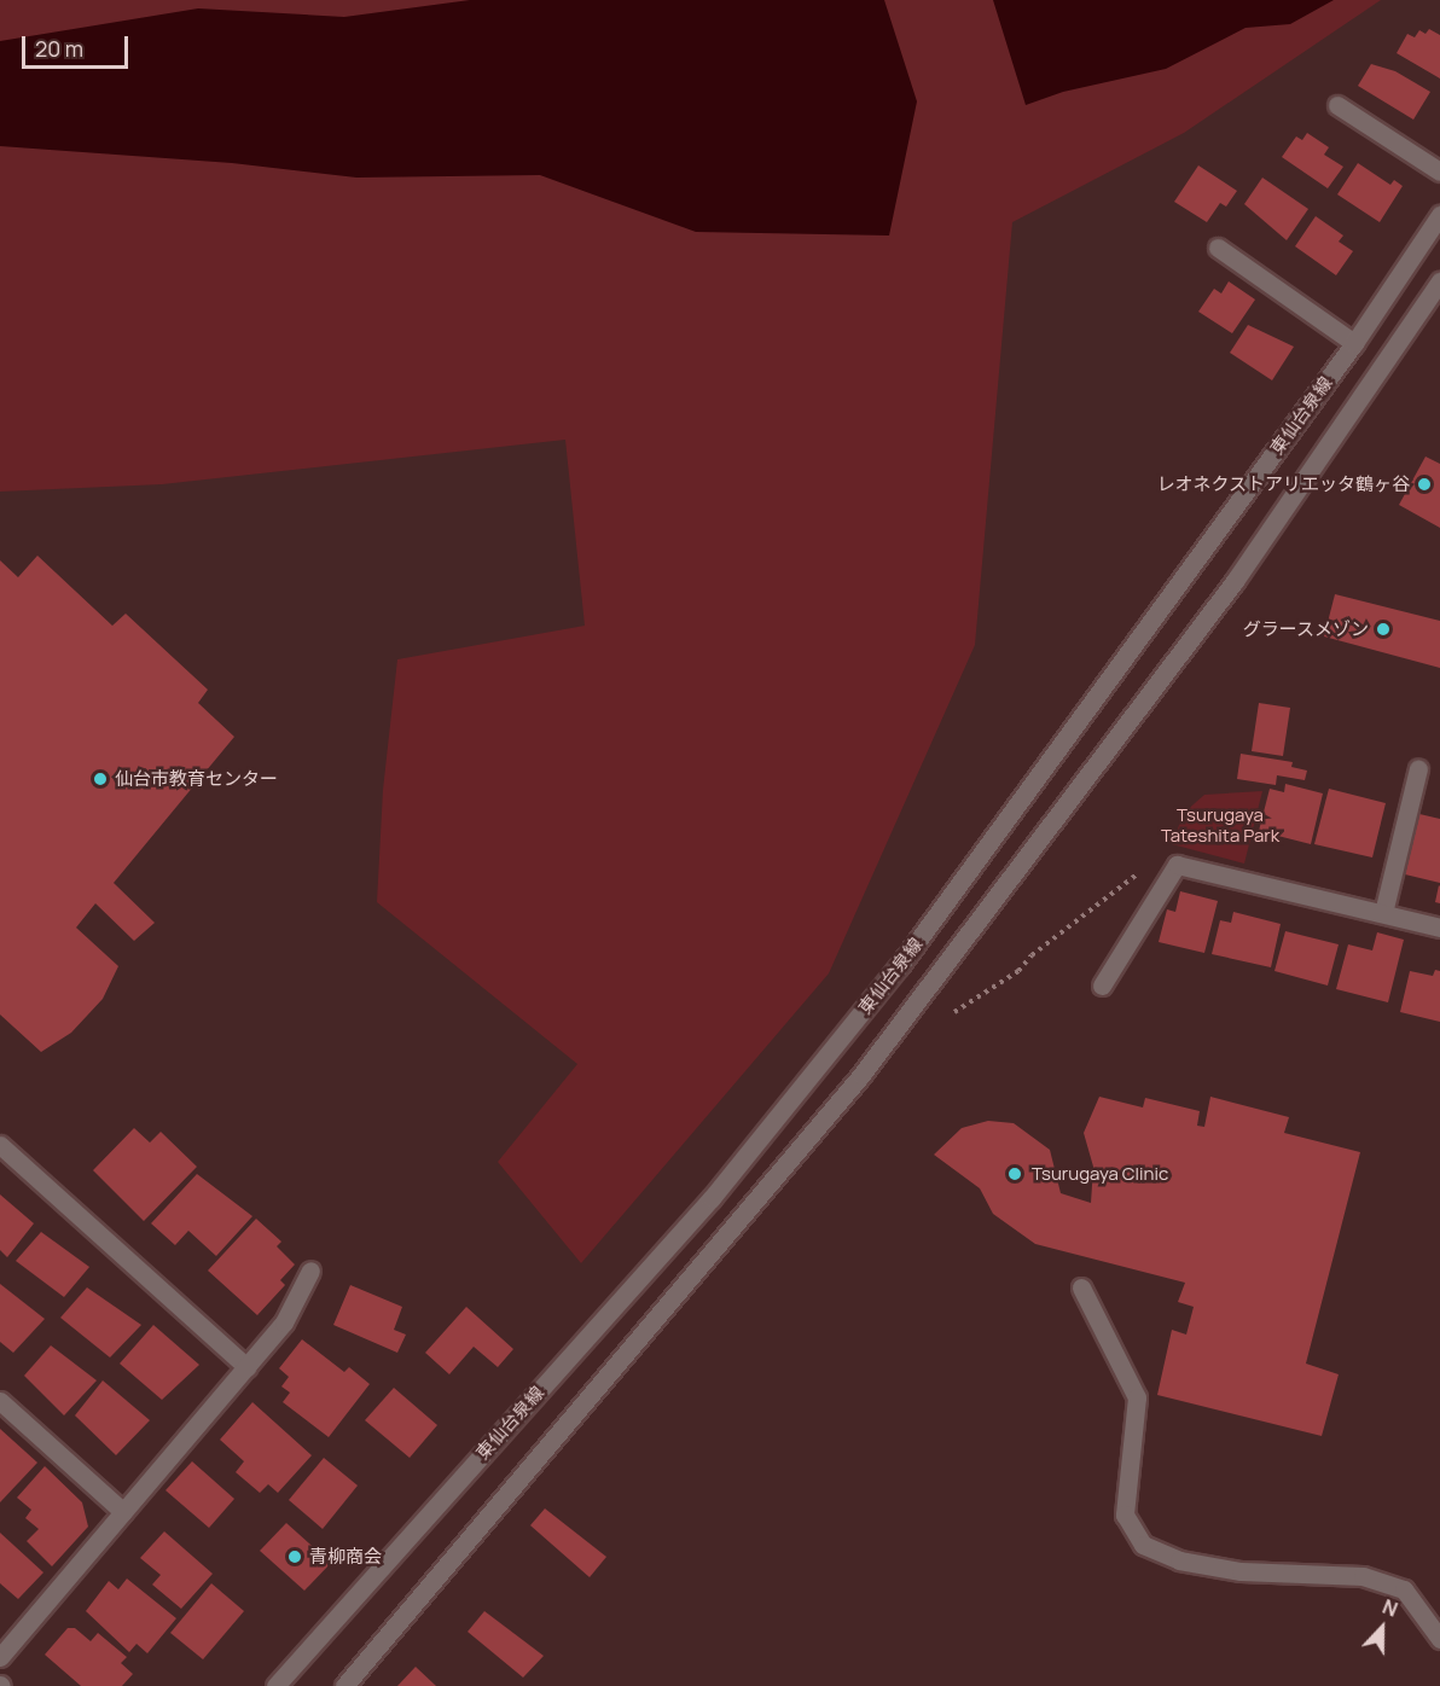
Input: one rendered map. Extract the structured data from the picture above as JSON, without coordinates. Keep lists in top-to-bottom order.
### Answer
{
  "streets": {
    "street": ["東仙台泉線"]
  },
  "parks": ["Tsurugaya Tateshita Park"],
  "places": [
    "レオネクストアリエッタ鶴ヶ谷",
    "グラースメゾン",
    "仙台市教育センター",
    "Tsurugaya Clinic",
    "青柳商会"
  ],
  "scale_bar": "20 m",
  "north": "top"
}
